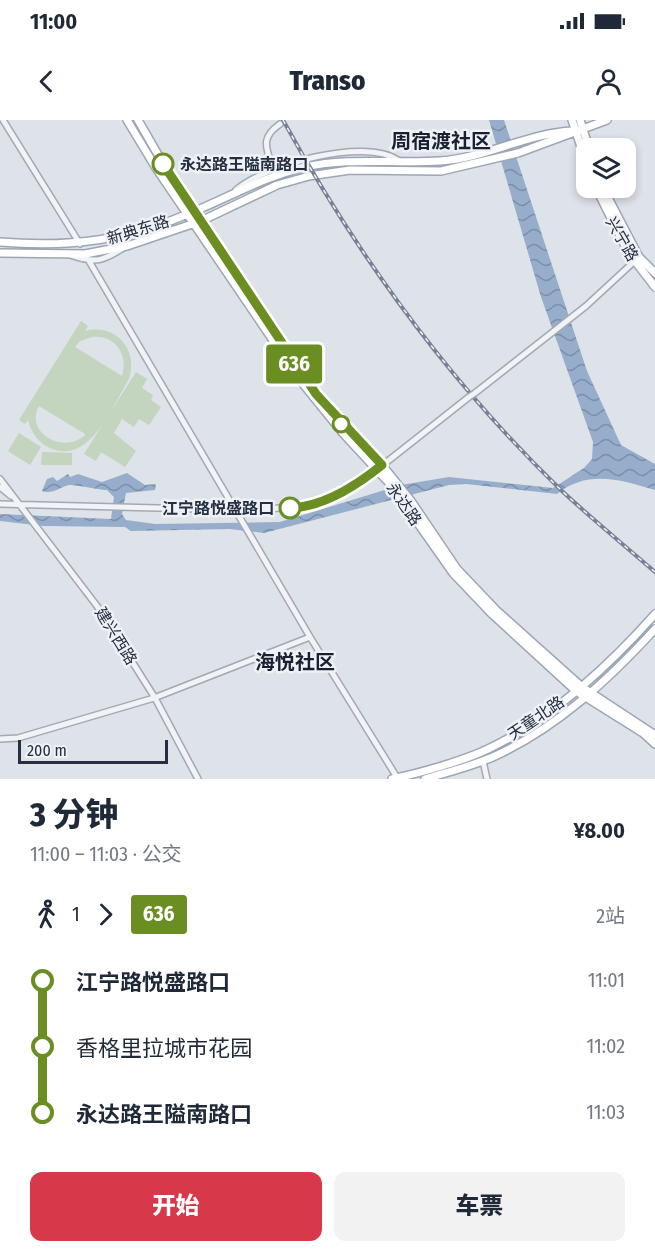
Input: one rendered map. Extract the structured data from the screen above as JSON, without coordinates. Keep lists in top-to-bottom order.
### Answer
{
  "streets": {
    "main road": [
      "新典东路",
      "兴宁路",
      "永达路",
      "天童北路"
    ],
    "street": ["建兴西路"]
  },
  "crossings": [
    ["新典东路", "永达路"],
    ["永达路", "天童北路"]
  ],
  "districts": ["周宿渡社区", "海悦社区"],
  "places": ["永达路王隘南路口", "江宁路悦盛路口"],
  "lines": ["bus line 636"],
  "scale_bar": "200 m",
  "page": {
    "status": "11:00",
    "header": "Transo",
    "on_map": "636",
    "scale": "200 m",
    "heading": ["3 分钟", "11:00 – 11:03 · 公交", "¥8.00"],
    "legs": ["1", "636", "2站"],
    "list": [
      {
        "name": "江宁路悦盛路口",
        "value": "11:01"
      },
      {
        "name": "香格里拉城市花园",
        "value": "11:02"
      },
      {
        "name": "永达路王隘南路口",
        "value": "11:03"
      }
    ],
    "buttons": ["开始", "车票"]
  }
}
